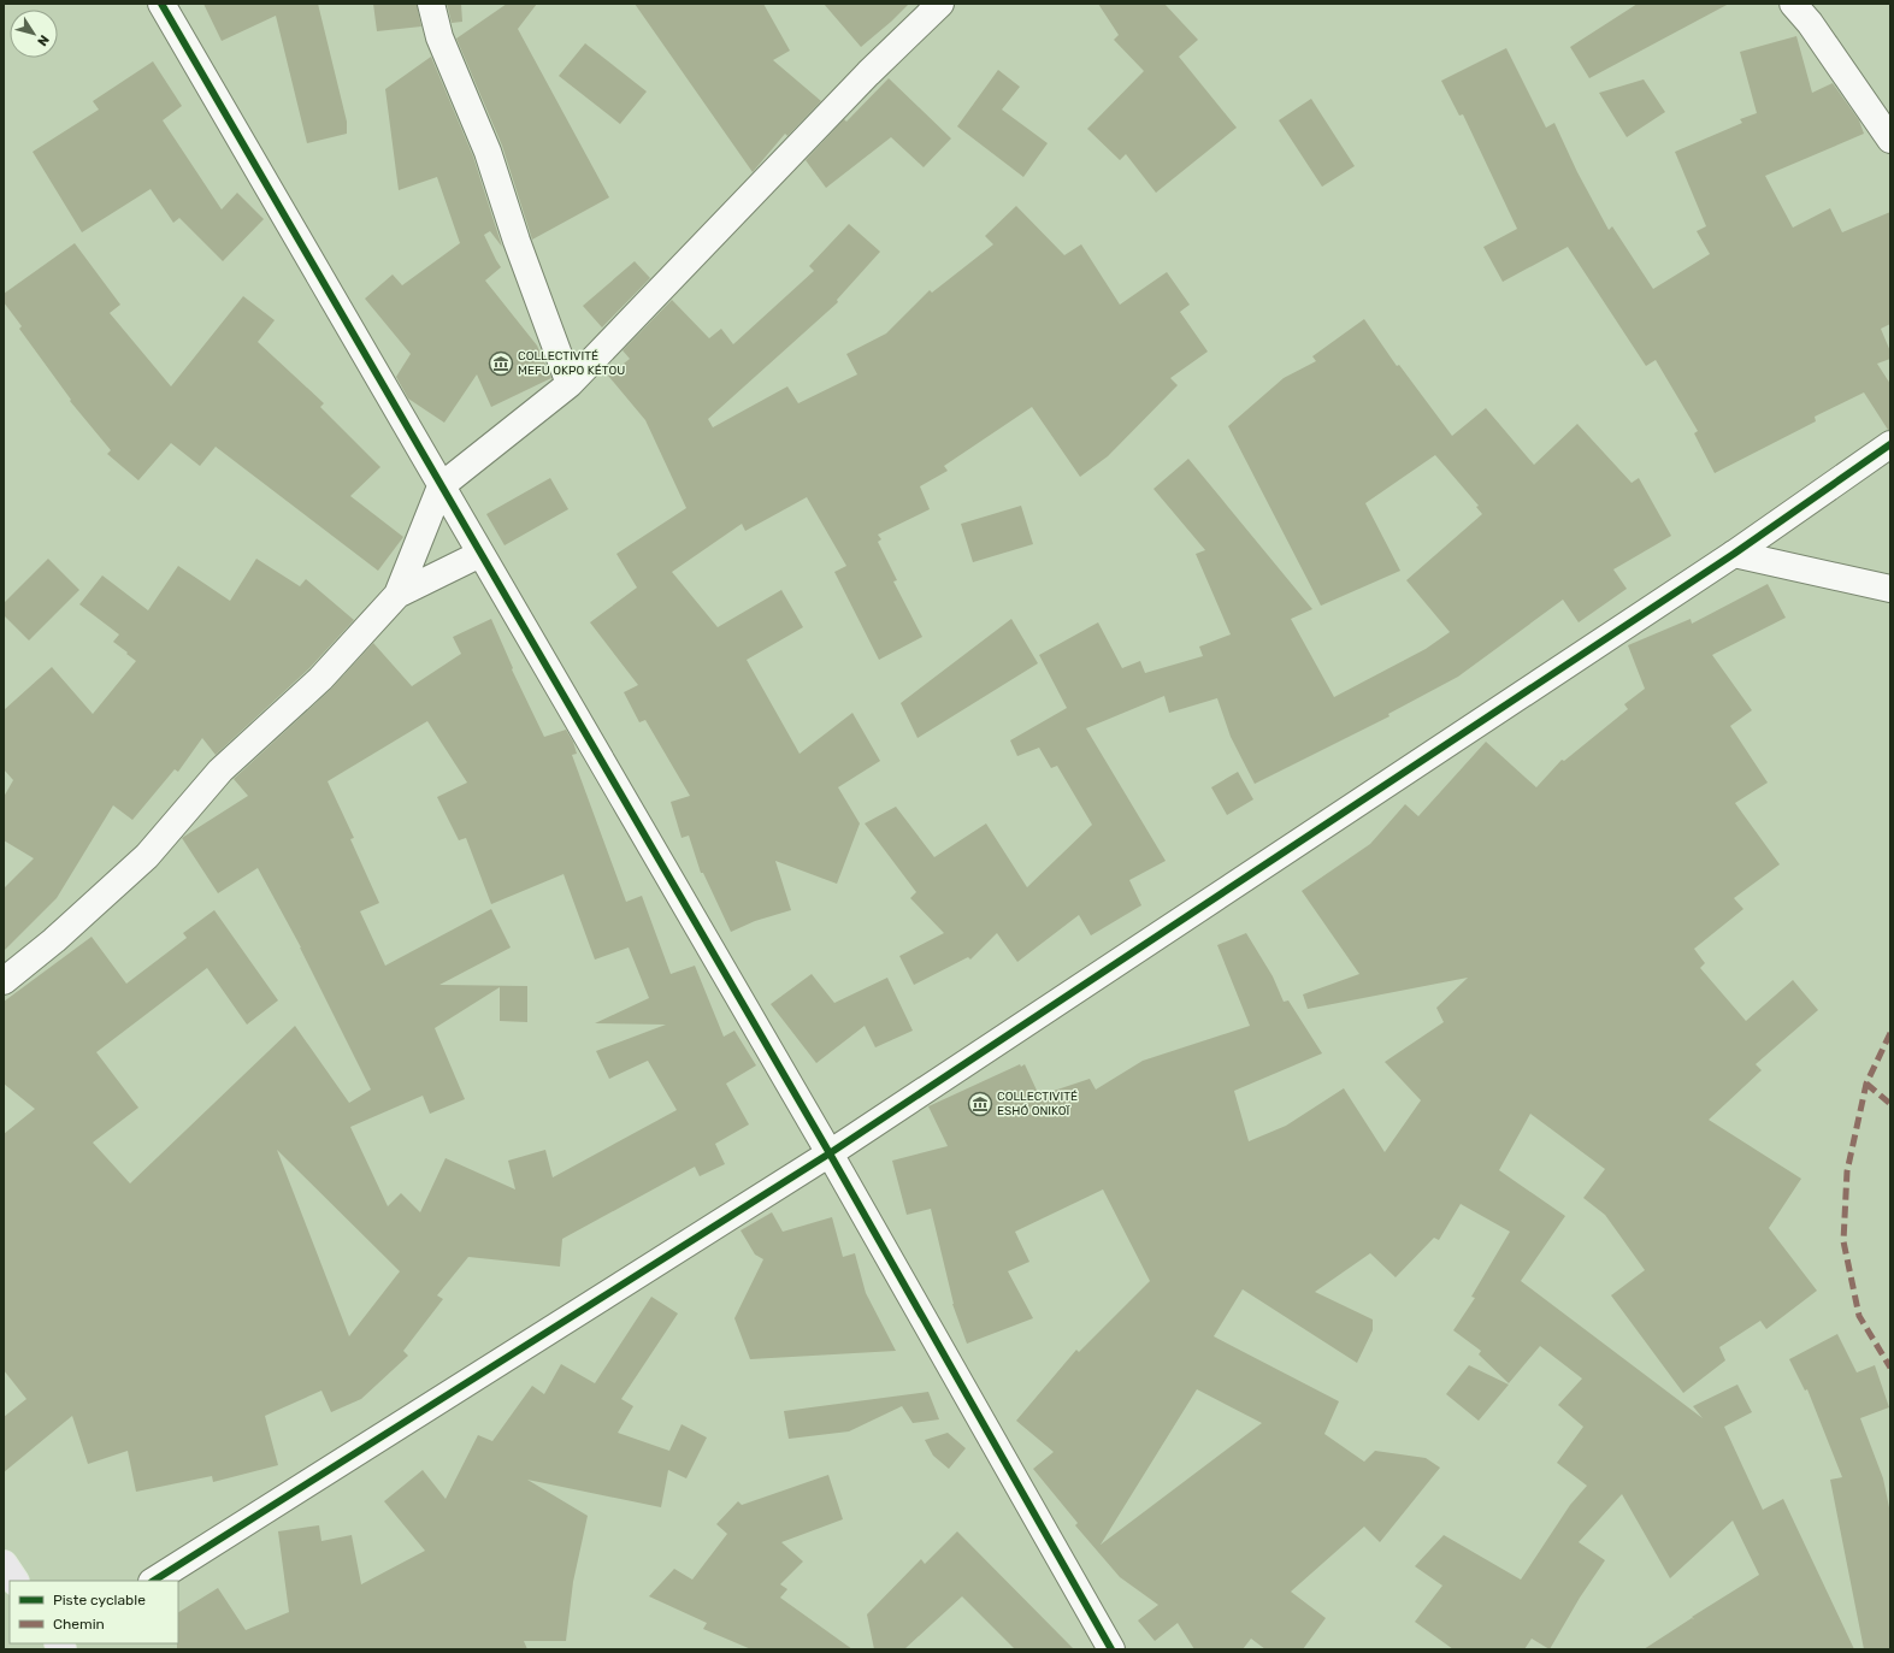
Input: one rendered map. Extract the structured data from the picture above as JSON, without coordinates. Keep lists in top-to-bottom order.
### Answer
{
  "places": {
    "museum": ["COLLECTIVITÉ MEFU OKPO KÉTOU", "COLLECTIVITÉ ESHÓ ONIKOÏ"]
  },
  "legend": ["Piste cyclable", "Chemin"],
  "north": "bottom right"
}
